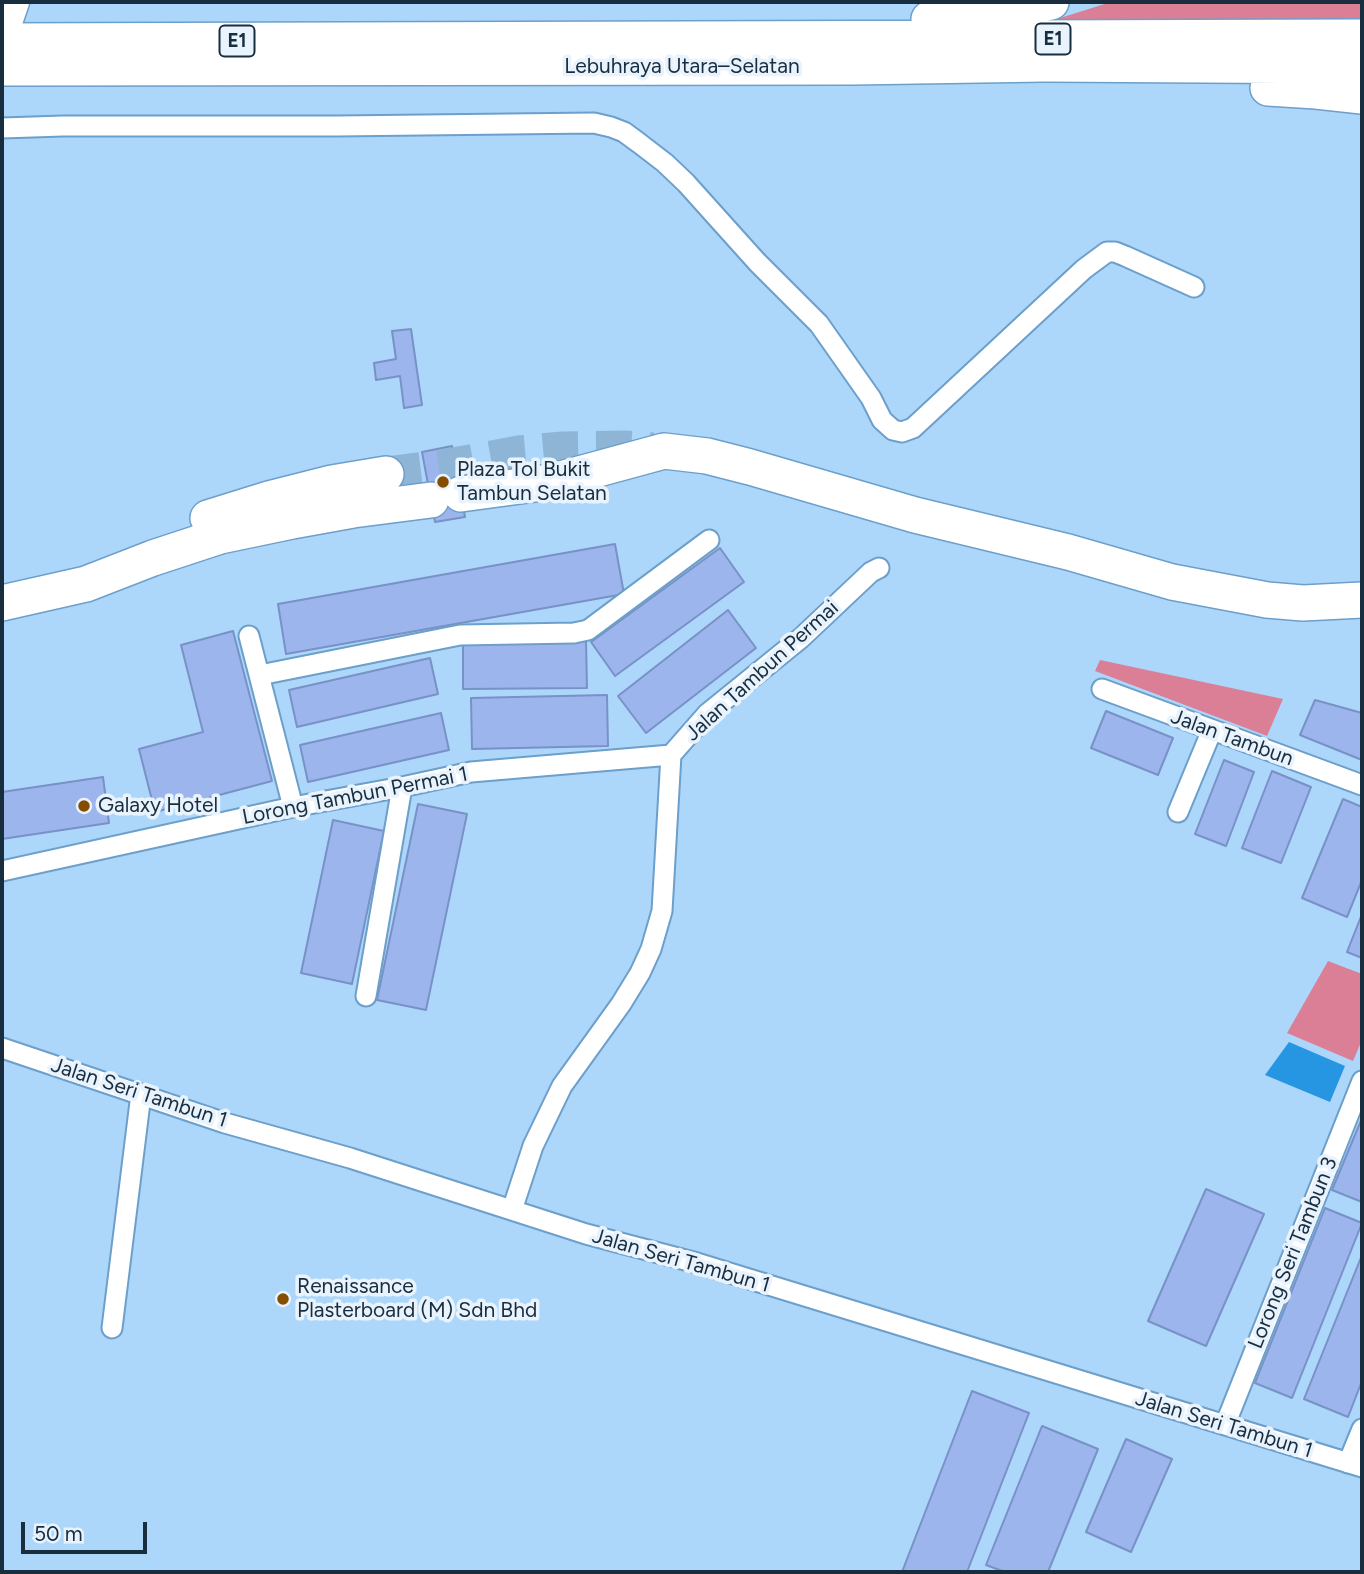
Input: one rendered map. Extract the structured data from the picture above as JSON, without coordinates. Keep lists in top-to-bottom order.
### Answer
{
  "streets": {
    "highway": ["E1", "Lebuhraya Utara–Selatan"],
    "street": [
      "Jalan Tambun Permai",
      "Jalan Tambun",
      "Lorong Tambun Permai 1",
      "Jalan Seri Tambun 1",
      "Lorong Seri Tambun 3"
    ]
  },
  "crossings": [
    ["Jalan Tambun Permai", "Lorong Tambun Permai 1"],
    ["Jalan Tambun Permai", "Jalan Seri Tambun 1"],
    ["Jalan Seri Tambun 1", "Lorong Seri Tambun 3"]
  ],
  "places": ["Plaza Tol Bukit Tambun Selatan", "Galaxy Hotel", "Renaissance Plasterboard (M) Sdn Bhd"],
  "scale_bar": "50 m"
}
